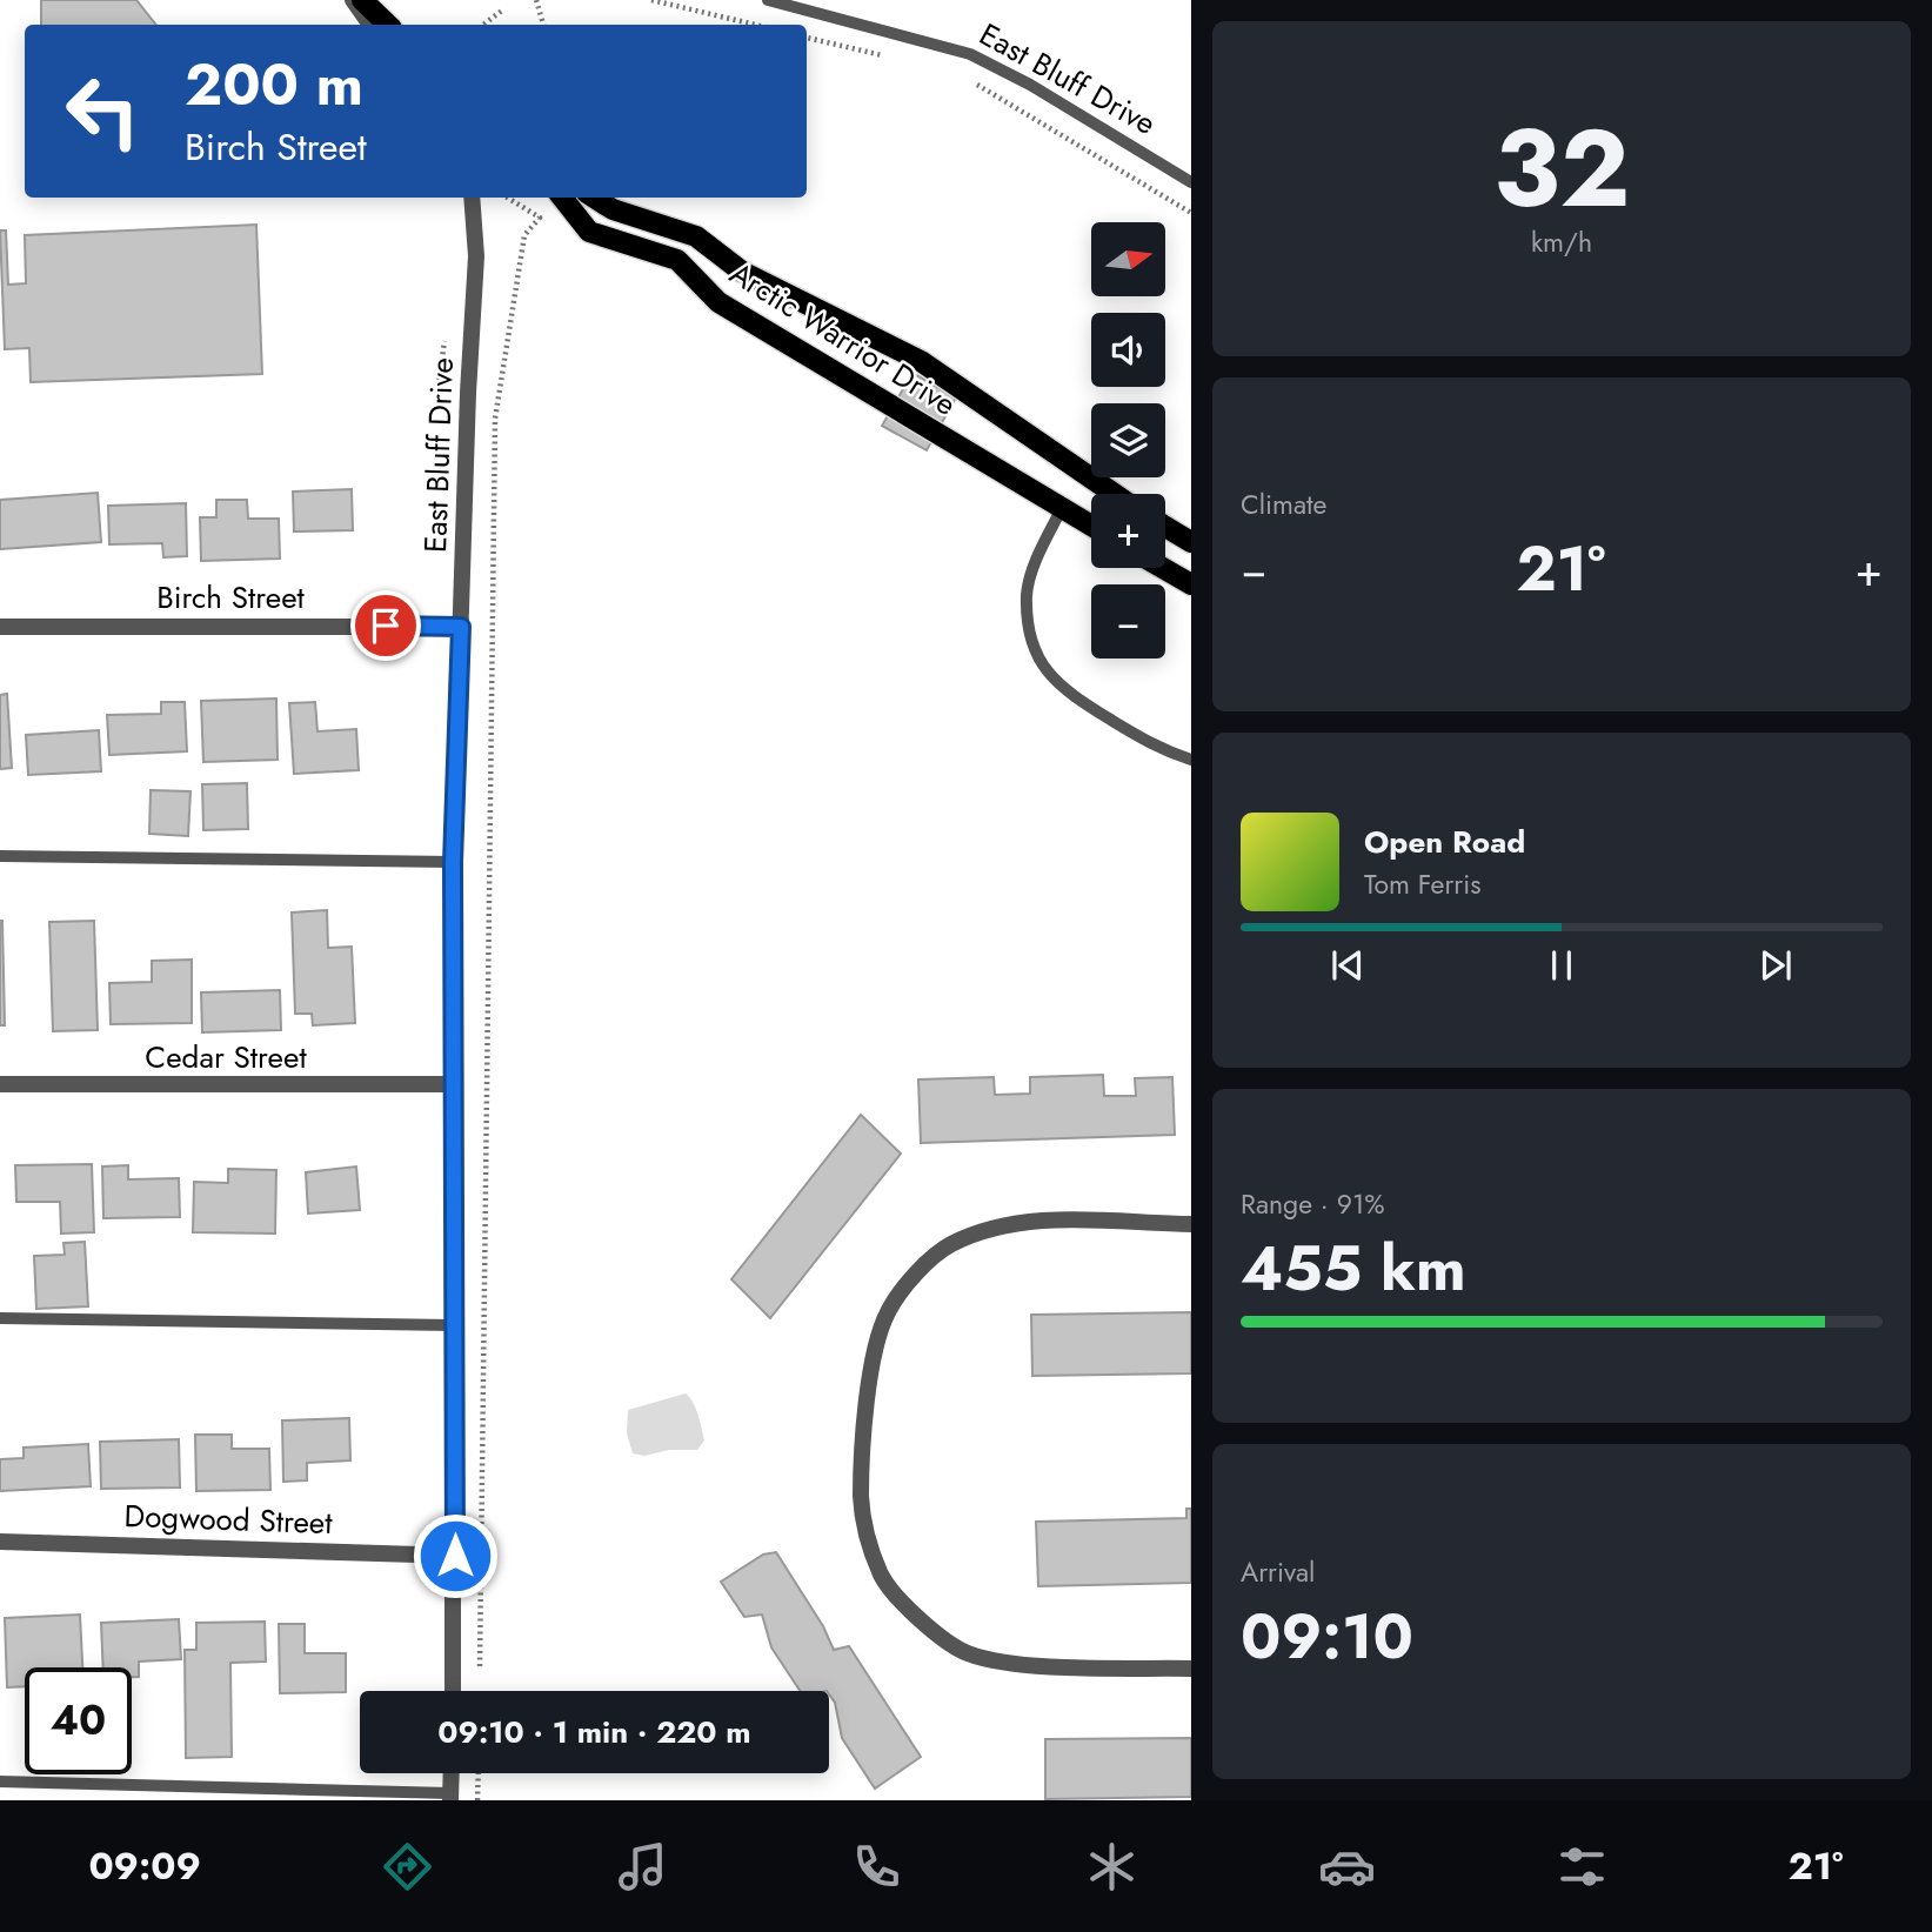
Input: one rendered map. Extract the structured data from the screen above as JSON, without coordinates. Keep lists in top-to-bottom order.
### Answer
{
  "streets": {
    "main road": ["Arctic Warrior Drive"],
    "street": [
      "East Bluff Drive",
      "Birch Street",
      "Cedar Street",
      "Dogwood Street"
    ]
  },
  "crossings": [
    ["East Bluff Drive", "Birch Street"],
    ["East Bluff Drive", "Cedar Street"],
    ["East Bluff Drive", "Dogwood Street"]
  ],
  "north": "right",
  "page": {
    "tile": [
      ["32", "km/h"],
      "Climate",
      ["Range · 91%", "455 km"],
      ["Arrival", "09:10"]
    ],
    "turn": ["200 m", "Birch Street"],
    "map_buttons": ["+", "−"],
    "heat": ["−", "21°", "+"],
    "song": ["Open Road", "Tom Ferris"],
    "limit": "40",
    "trip": "09:10 · 1 min · 220 m",
    "tabs": ["09:09", "21°"]
  }
}
